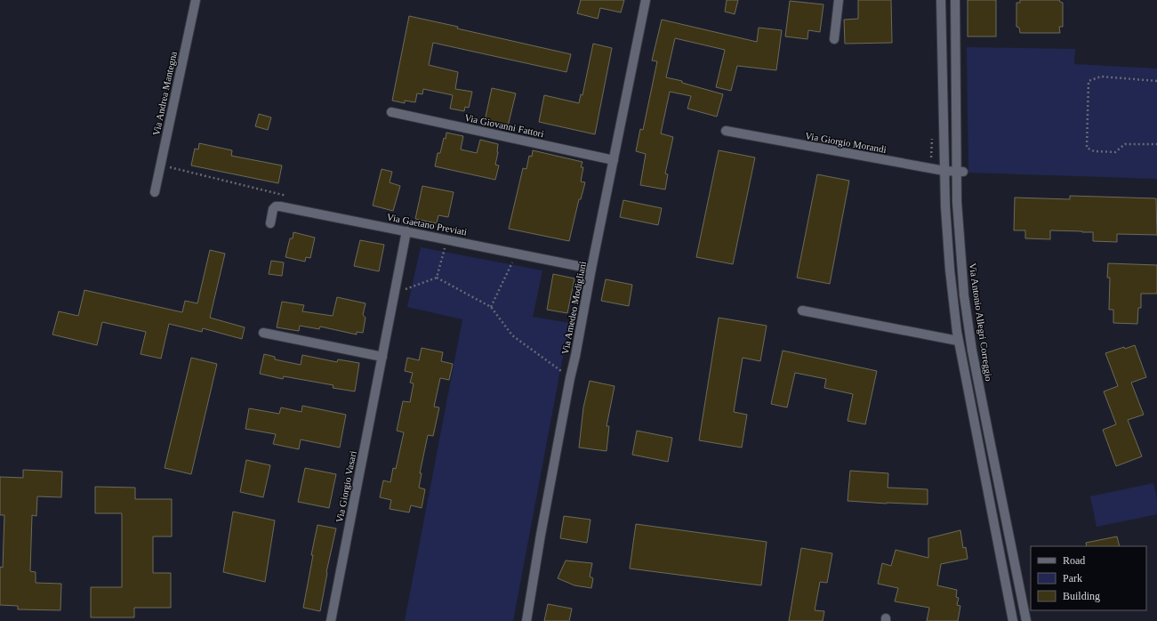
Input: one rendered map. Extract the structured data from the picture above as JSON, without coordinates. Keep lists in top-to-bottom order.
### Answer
{
  "streets": {
    "street": [
      "Via Andrea Mantegna",
      "Via Giovanni Fattori",
      "Via Giorgio Morandi",
      "Via Gaetano Previati",
      "Via Amedeo Modigliani",
      "Via Antonio Allegri Correggio",
      "Via Giorgio Vasari"
    ]
  },
  "crossings": [
    ["Via Giovanni Fattori", "Via Amedeo Modigliani"],
    ["Via Giorgio Morandi", "Via Antonio Allegri Correggio"],
    ["Via Gaetano Previati", "Via Amedeo Modigliani"],
    ["Via Gaetano Previati", "Via Giorgio Vasari"]
  ],
  "legend": ["Road", "Park", "Building"]
}
